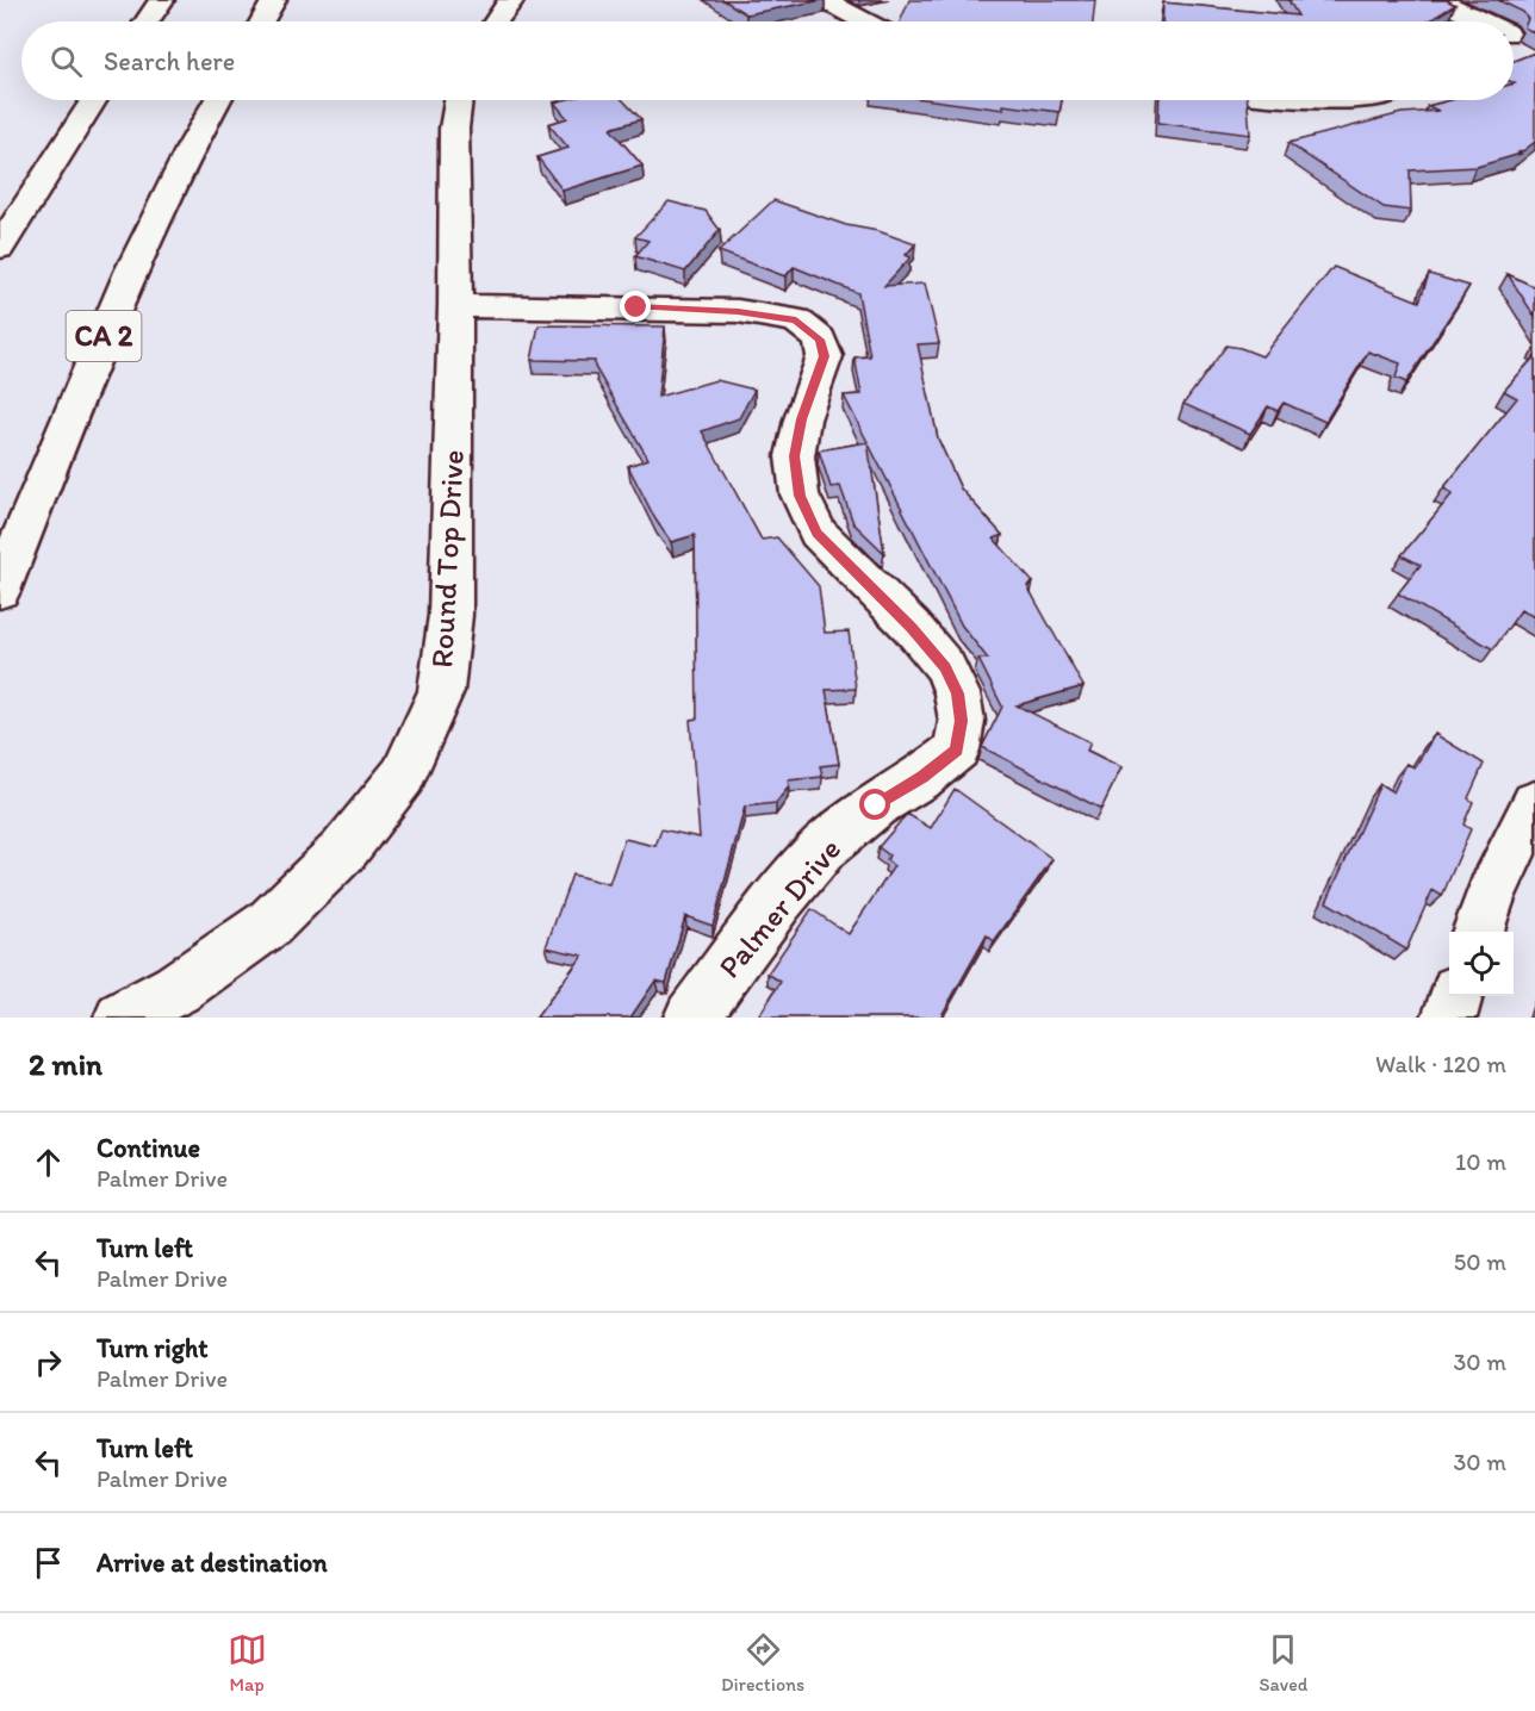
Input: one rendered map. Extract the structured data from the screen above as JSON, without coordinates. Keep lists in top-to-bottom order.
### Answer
{
  "streets": {
    "main road": ["CA 2", "Round Top Drive", "Palmer Drive"]
  },
  "crossings": [
    ["Round Top Drive", "Palmer Drive"]
  ],
  "page": {
    "search": "Search here",
    "heading": ["2 min", "Walk · 120 m"],
    "list": [
      ["Continue", "Palmer Drive", "10 m"],
      ["Turn left", "Palmer Drive", "50 m"],
      ["Turn right", "Palmer Drive", "30 m"],
      ["Turn left", "Palmer Drive", "30 m"],
      "Arrive at destination"
    ],
    "nav": ["Map", "Directions", "Saved"]
  }
}
